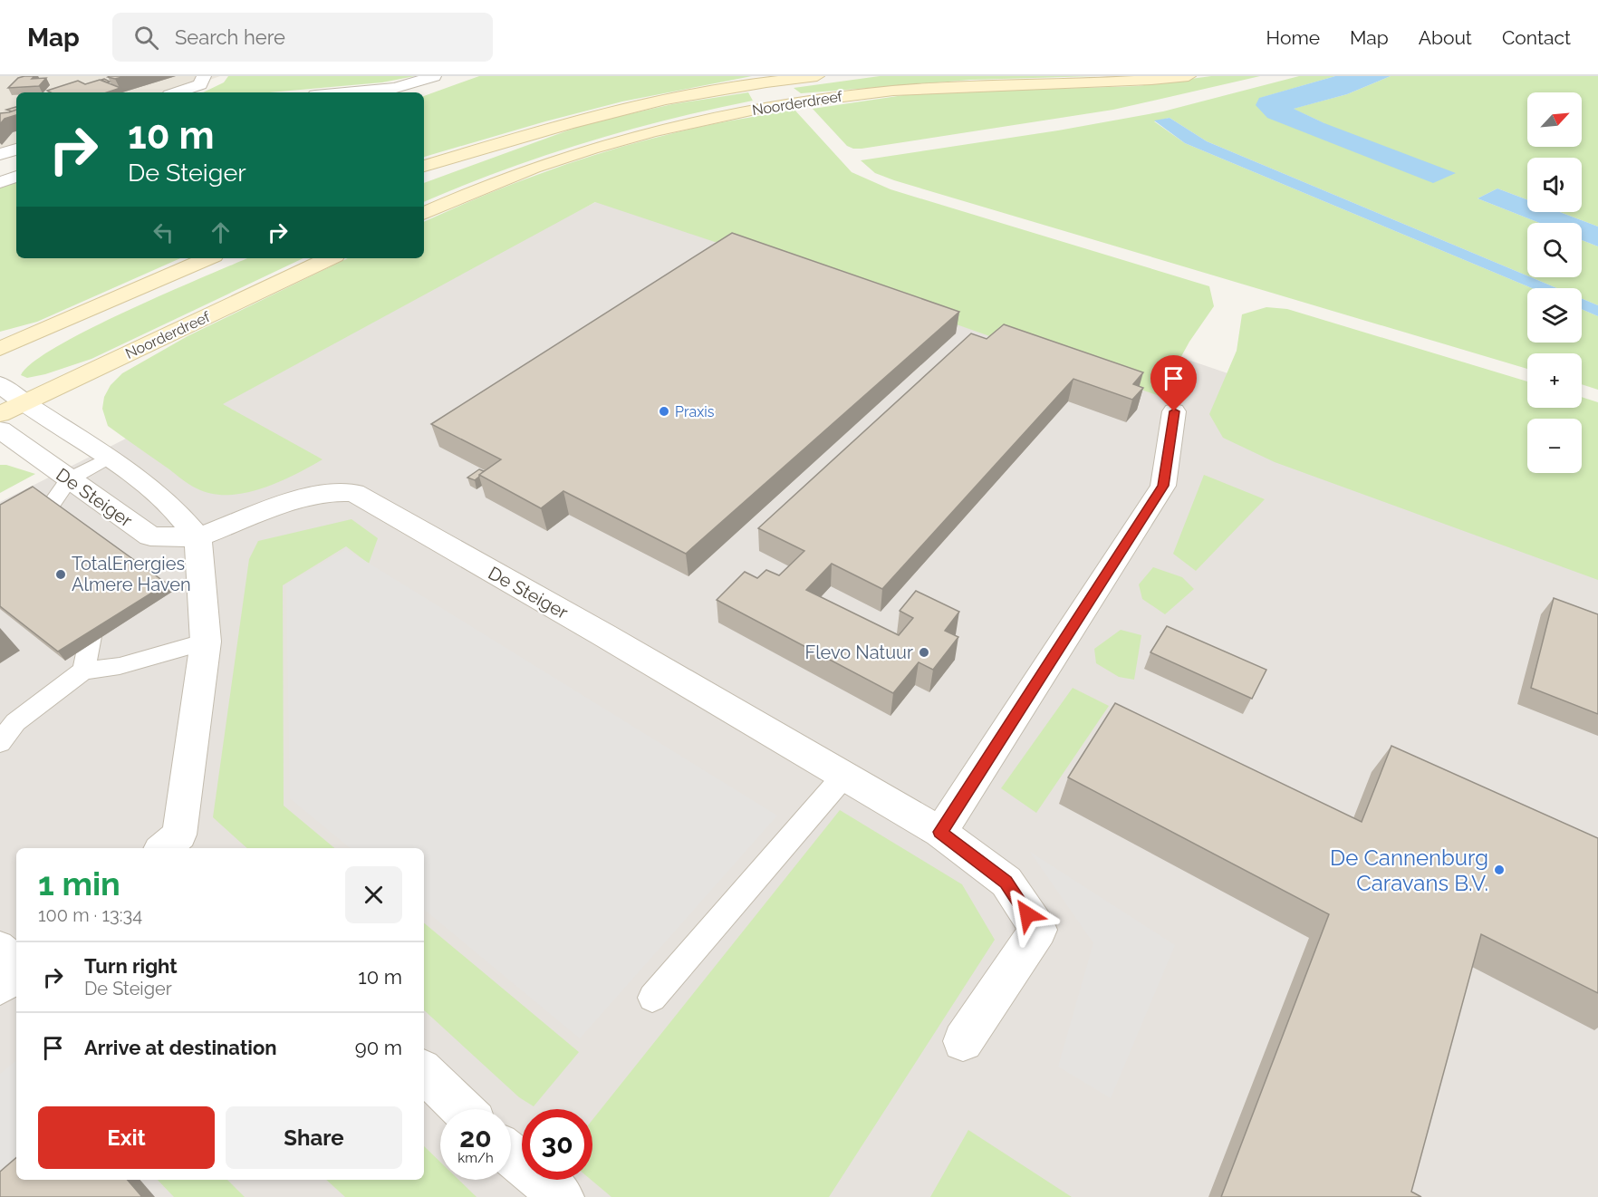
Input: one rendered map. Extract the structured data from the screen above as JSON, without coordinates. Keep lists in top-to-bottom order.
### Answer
{
  "streets": {
    "main road": ["Noorderdreef"],
    "street": ["De Steiger"]
  },
  "places": [
    "Praxis",
    "TotalEnergies Almere Haven",
    "Flevo Natuur",
    "De Cannenburg Caravans B.V."
  ],
  "north": "top right",
  "page": {
    "header": "Map",
    "search": "Search here",
    "nav": [
      "Home",
      "Map",
      "About",
      "Contact"
    ],
    "map_buttons": ["+", "−"],
    "turn": ["10 m", "De Steiger"],
    "heading": ["1 min", "100 m · 13:34"],
    "list": [
      {
        "name": "Turn right",
        "note": "De Steiger",
        "value": "10 m"
      },
      {
        "name": "Arrive at destination",
        "value": "90 m"
      }
    ],
    "buttons": ["Exit", "Share"],
    "speed": "20 km/h",
    "limit": "30"
  }
}
